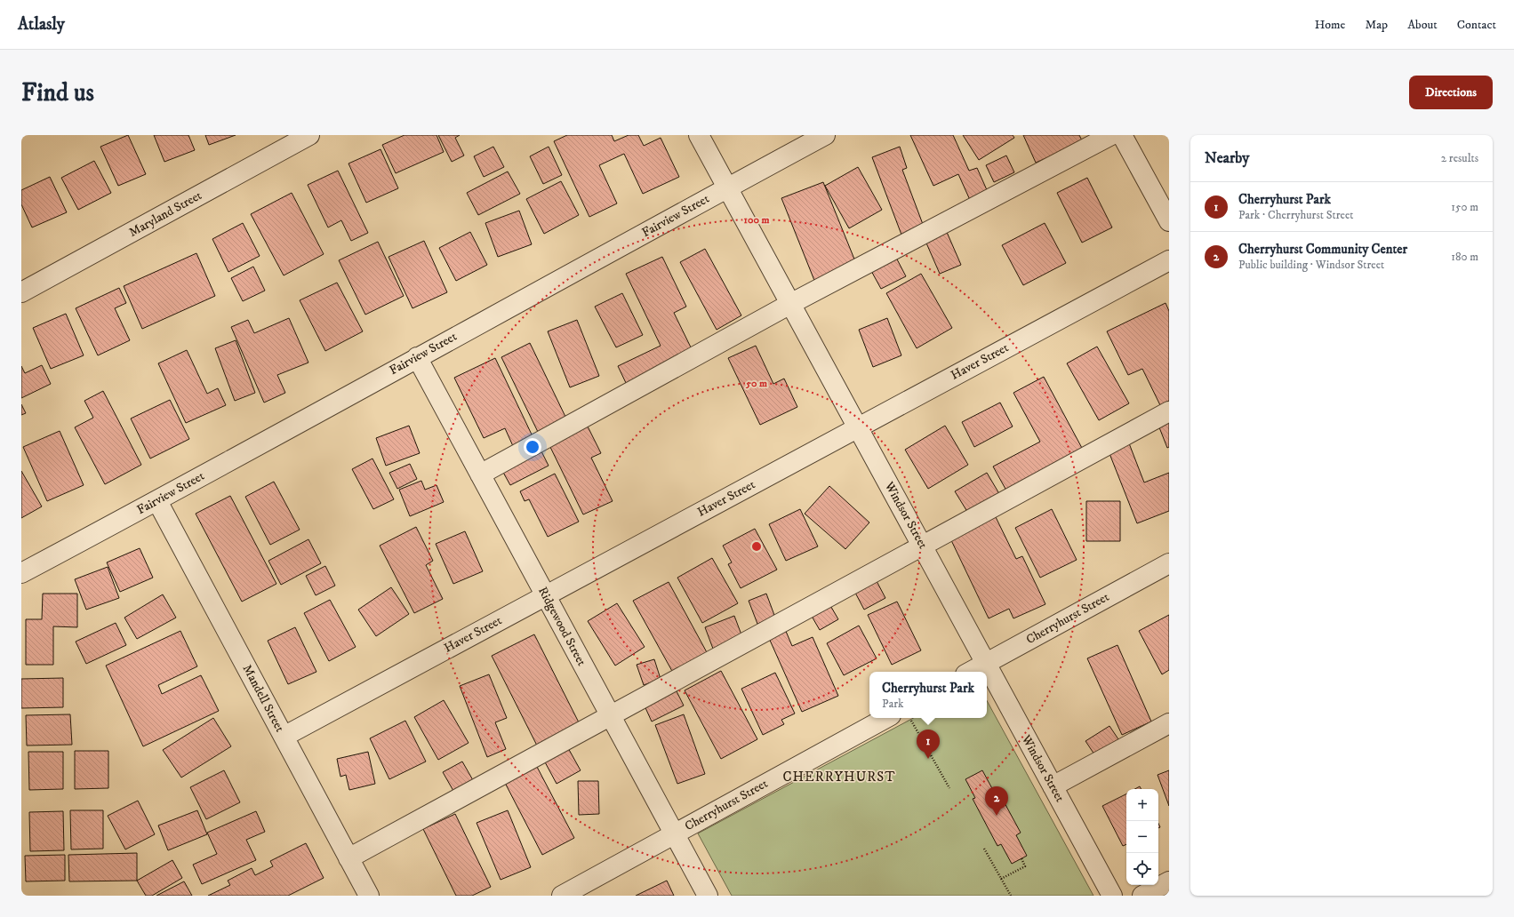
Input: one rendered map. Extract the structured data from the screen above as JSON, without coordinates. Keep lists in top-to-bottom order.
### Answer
{
  "streets": {
    "street": [
      "Maryland Street",
      "Fairview Street",
      "Haver Street",
      "Windsor Street",
      "Cherryhurst Street",
      "Ridgewood Street",
      "Mandell Street"
    ]
  },
  "crossings": [
    ["Fairview Street", "Windsor Street"],
    ["Fairview Street", "Ridgewood Street"],
    ["Fairview Street", "Mandell Street"],
    ["Haver Street", "Windsor Street"],
    ["Haver Street", "Ridgewood Street"],
    ["Haver Street", "Mandell Street"],
    ["Windsor Street", "Cherryhurst Street"],
    ["Cherryhurst Street", "Ridgewood Street"]
  ],
  "districts": ["CHERRYHURST"],
  "page": {
    "header": "Atlasly",
    "nav": [
      "Home",
      "Map",
      "About",
      "Contact"
    ],
    "buttons": "Directions",
    "title": "Find us",
    "heading": ["Nearby", "2 results"],
    "list": [
      {
        "mark": "1",
        "name": "Cherryhurst Park",
        "note": "Park · Cherryhurst Street",
        "value": "150 m"
      },
      {
        "mark": "2",
        "name": "Cherryhurst Community Center",
        "note": "Public building · Windsor Street",
        "value": "180 m"
      }
    ],
    "popup": ["Cherryhurst Park", "Park"],
    "pins": ["1", "2"],
    "map_buttons": ["+", "−"]
  },
  "rings": ["100 m", "50 m"]
}
